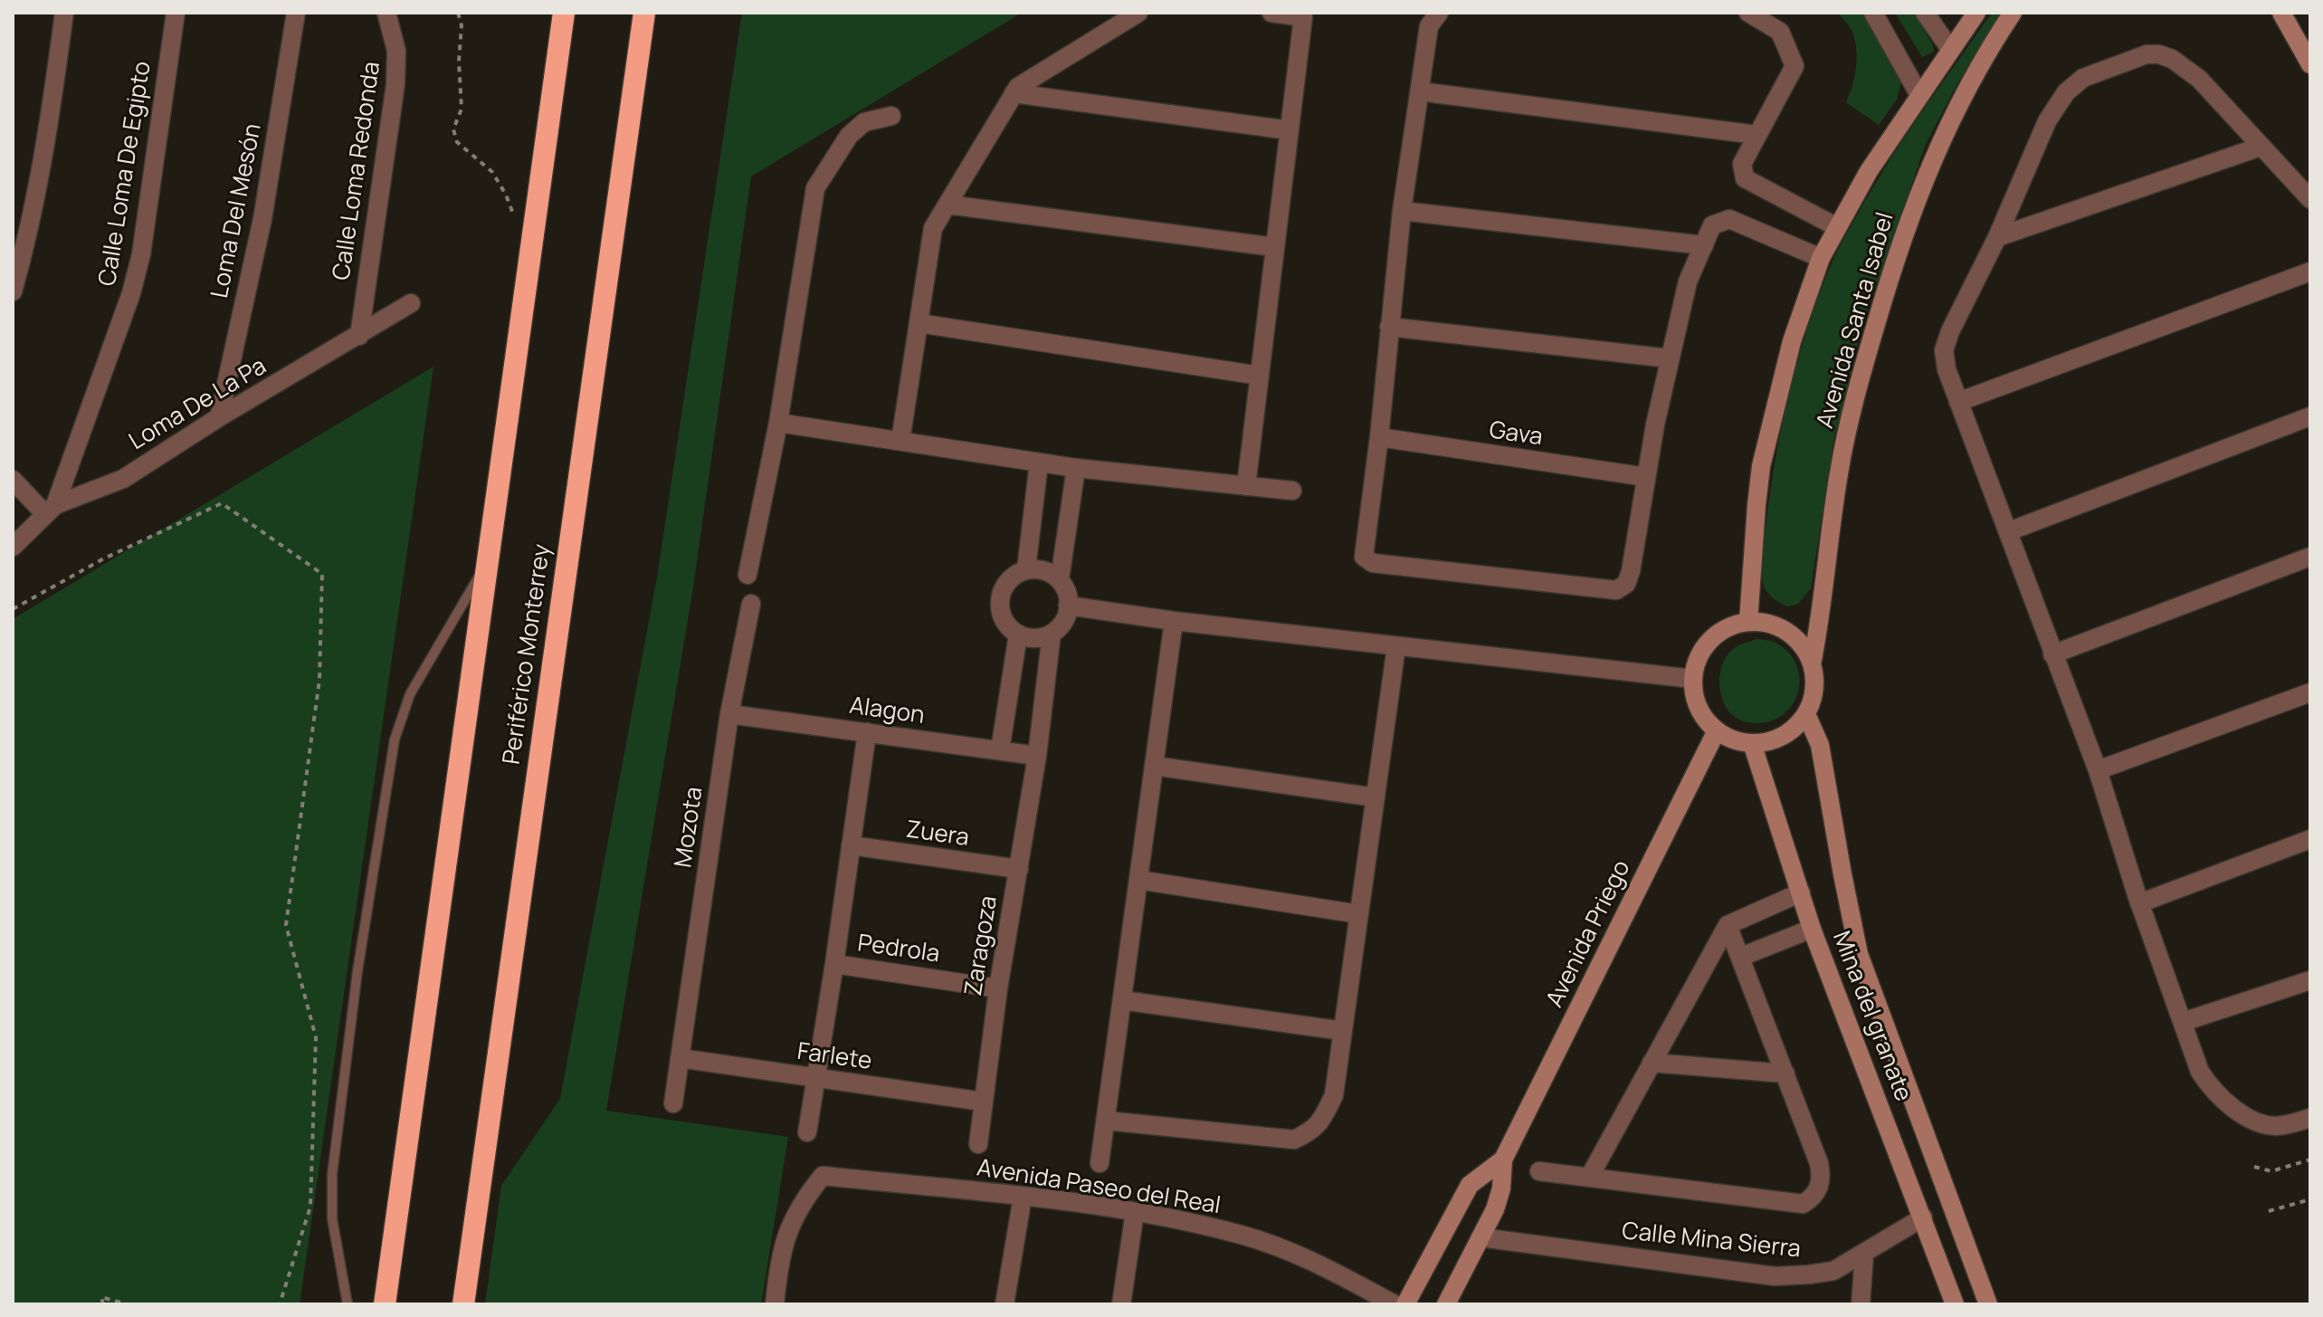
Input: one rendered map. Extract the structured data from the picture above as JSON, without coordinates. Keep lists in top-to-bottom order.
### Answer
{
  "streets": {
    "highway": ["Periférico Monterrey"],
    "street": [
      "Calle Loma Redonda",
      "Calle Loma De Egipto",
      "Loma Del Mesón",
      "Avenida Santa Isabel",
      "Loma De La Pa",
      "Gava",
      "Alagon",
      "Mozota",
      "Zuera",
      "Avenida Priego",
      "Zaragoza",
      "Pedrola",
      "Mina del granate",
      "Farlete",
      "Avenida Paseo del Real",
      "Calle Mina Sierra"
    ]
  },
  "crossings": [
    ["Calle Loma Redonda", "Loma De La Pa"],
    ["Calle Loma De Egipto", "Loma De La Pa"],
    ["Loma Del Mesón", "Loma De La Pa"],
    ["Avenida Santa Isabel", "Avenida Priego"],
    ["Avenida Santa Isabel", "Mina del granate"],
    ["Alagon", "Mozota"],
    ["Alagon", "Zaragoza"],
    ["Mozota", "Farlete"],
    ["Zuera", "Zaragoza"],
    ["Avenida Priego", "Mina del granate"],
    ["Avenida Priego", "Calle Mina Sierra"],
    ["Zaragoza", "Pedrola"],
    ["Zaragoza", "Farlete"],
    ["Mina del granate", "Calle Mina Sierra"]
  ]
}
